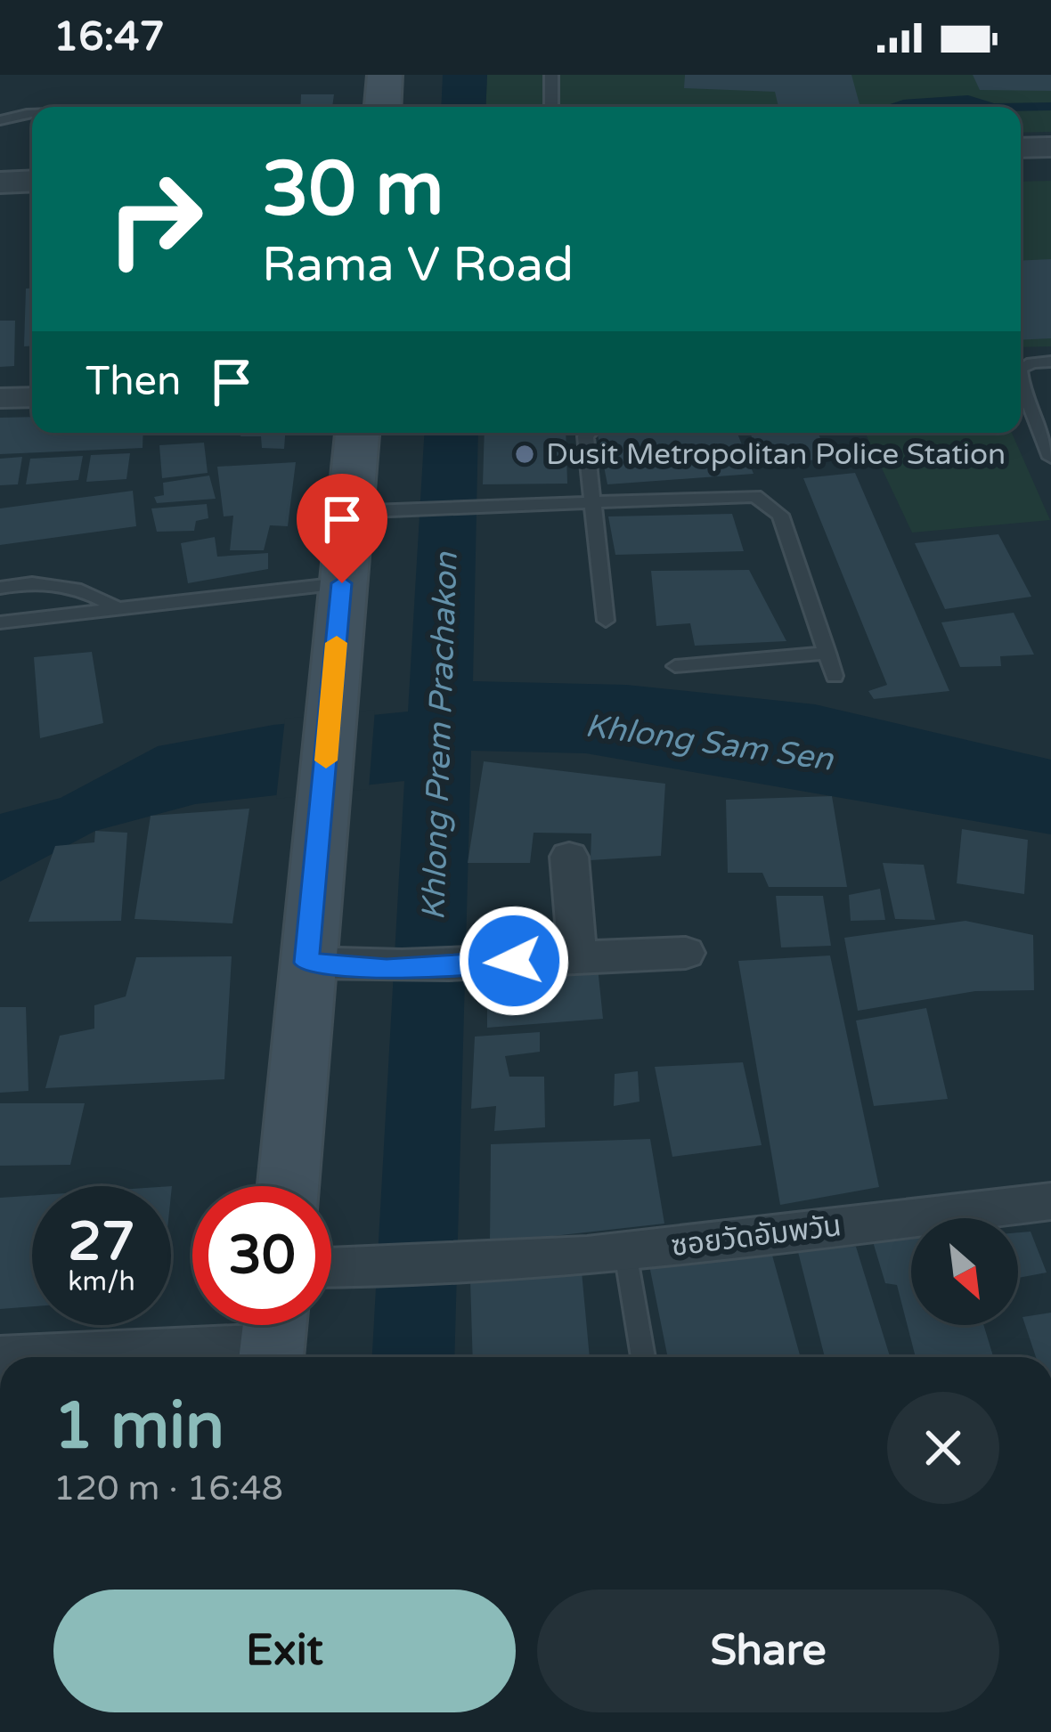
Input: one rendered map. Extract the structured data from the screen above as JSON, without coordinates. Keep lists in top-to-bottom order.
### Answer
{
  "streets": {
    "street": ["ซอยวัดอัมพวัน"]
  },
  "water": ["Khlong Prem Prachakon", "Khlong Sam Sen"],
  "places": ["Dusit Metropolitan Police Station"],
  "north": "bottom right",
  "page": {
    "status": "16:47",
    "turn": ["30 m", "Rama V Road"],
    "then": "Then",
    "speed": "27 km/h",
    "limit": "30",
    "heading": ["1 min", "120 m · 16:48"],
    "buttons": ["Exit", "Share"]
  }
}
